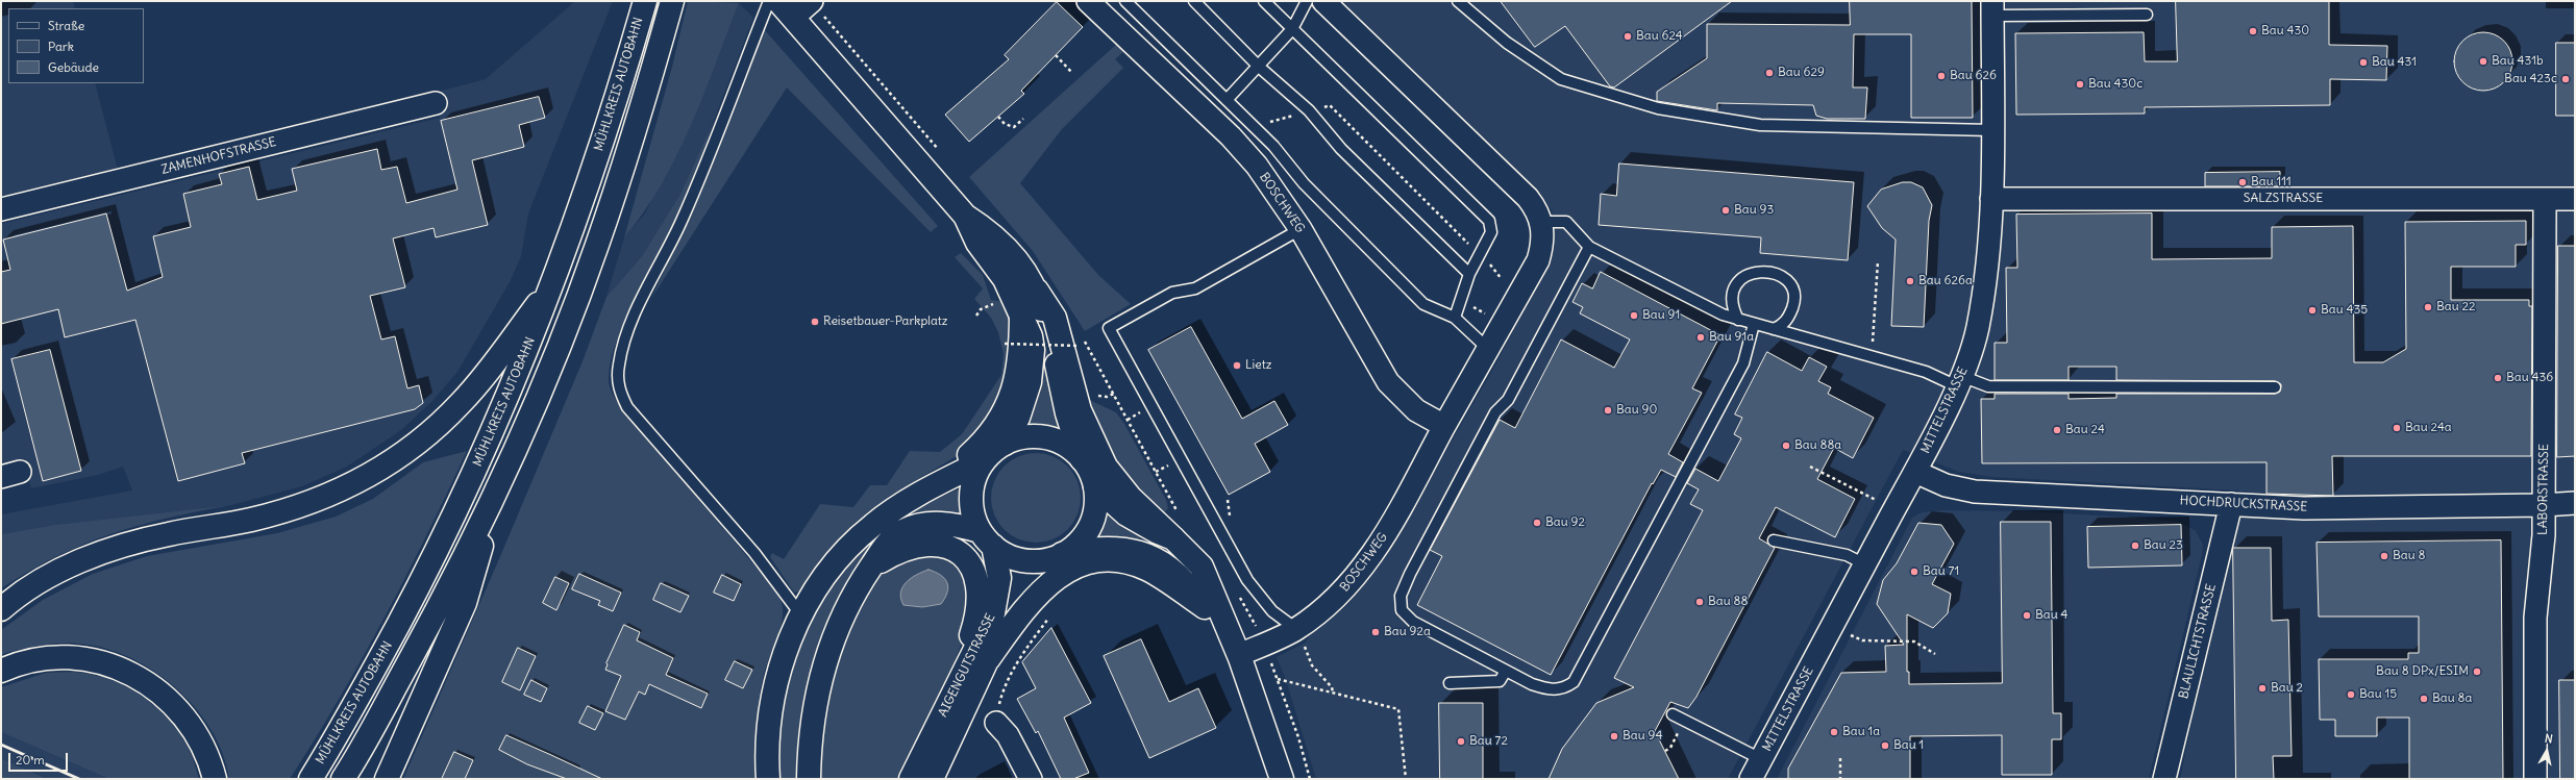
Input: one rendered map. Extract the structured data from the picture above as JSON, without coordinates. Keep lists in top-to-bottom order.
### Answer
{
  "streets": {
    "main road": ["MÜHLKREIS AUTOBAHN", "AIGENGUTSTRASSE"],
    "street": [
      "ZAMENHOFSTRASSE",
      "SALZSTRASSE",
      "BOSCHWEG",
      "MITTELSTRASSE",
      "LABORSTRASSE",
      "HOCHDRUCKSTRASSE",
      "BLAULICHTSTRASSE"
    ]
  },
  "crossings": [
    ["SALZSTRASSE", "MITTELSTRASSE"],
    ["SALZSTRASSE", "LABORSTRASSE"],
    ["MITTELSTRASSE", "HOCHDRUCKSTRASSE"],
    ["LABORSTRASSE", "HOCHDRUCKSTRASSE"],
    ["HOCHDRUCKSTRASSE", "BLAULICHTSTRASSE"]
  ],
  "places": [
    "Bau 430",
    "Bau 624",
    "Bau 431b",
    "Bau 431",
    "Bau 629",
    "Bau 626",
    "Bau 423c",
    "Bau 430c",
    "Bau 111",
    "Bau 93",
    "Bau 626a",
    "Bau 22",
    "Bau 435",
    "Bau 91",
    "Reisetbauer-Parkplatz",
    "Bau 91a",
    "Lietz",
    "Bau 436",
    "Bau 90",
    "Bau 24a",
    "Bau 24",
    "Bau 88a",
    "Bau 92",
    "Bau 23",
    "Bau 8",
    "Bau 71",
    "Bau 88",
    "Bau 4",
    "Bau 92a",
    "Bau 8 DPx/ESIM",
    "Bau 2",
    "Bau 15",
    "Bau 8a",
    "Bau 1a",
    "Bau 94",
    "Bau 72",
    "Bau 1"
  ],
  "legend": ["Straße", "Park", "Gebäude"],
  "scale_bar": "20 m",
  "north": "top"
}
